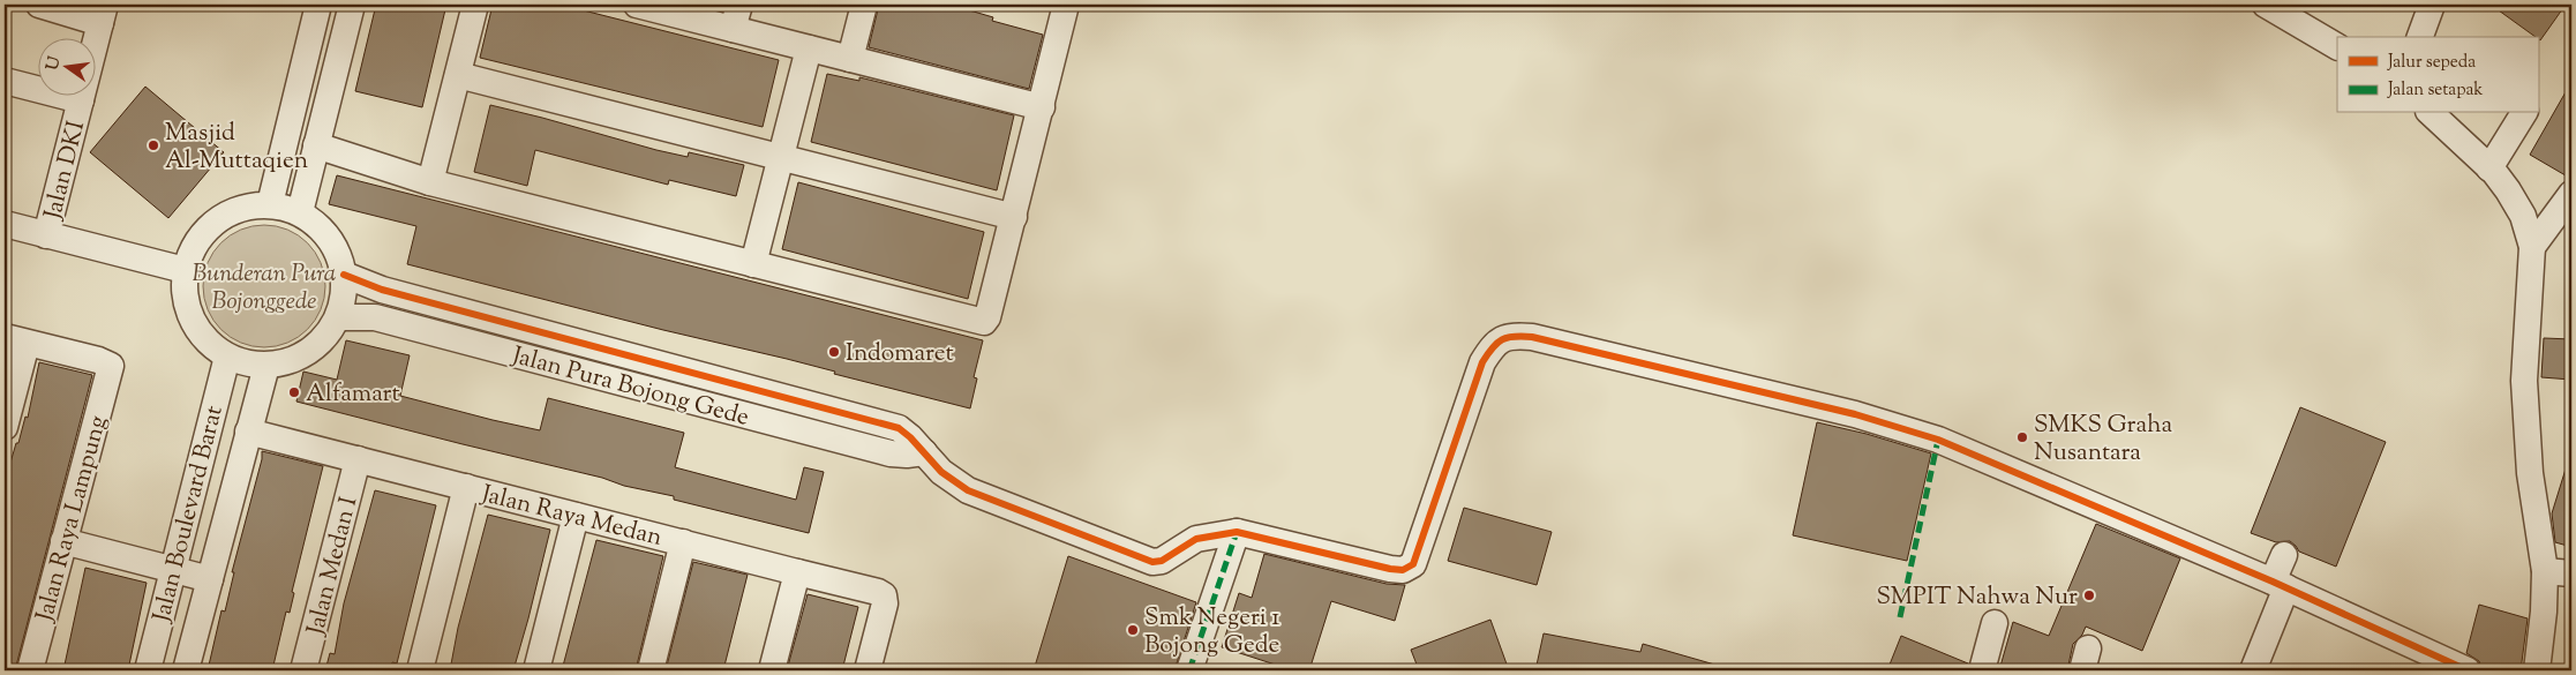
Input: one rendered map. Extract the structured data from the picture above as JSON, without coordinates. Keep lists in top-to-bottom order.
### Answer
{
  "streets": {
    "street": [
      "Jalan DKI",
      "Jalan Pura Bojong Gede",
      "Jalan Boulevard Barat",
      "Jalan Raya Medan",
      "Jalan Raya Lampung",
      "Jalan Medan I"
    ]
  },
  "crossings": [
    ["Jalan Pura Bojong Gede", "Jalan Boulevard Barat"],
    ["Jalan Boulevard Barat", "Jalan Raya Medan"],
    ["Jalan Raya Medan", "Jalan Medan I"]
  ],
  "parks": ["Bunderan Pura Bojonggede"],
  "places": [
    "Masjid Al-Muttaqien",
    "Indomaret",
    "Alfamart",
    "SMKS Graha Nusantara",
    "SMPIT Nahwa Nur",
    "Smk Negeri 1 Bojong Gede"
  ],
  "legend": ["Jalur sepeda", "Jalan setapak"],
  "north": "left"
}
